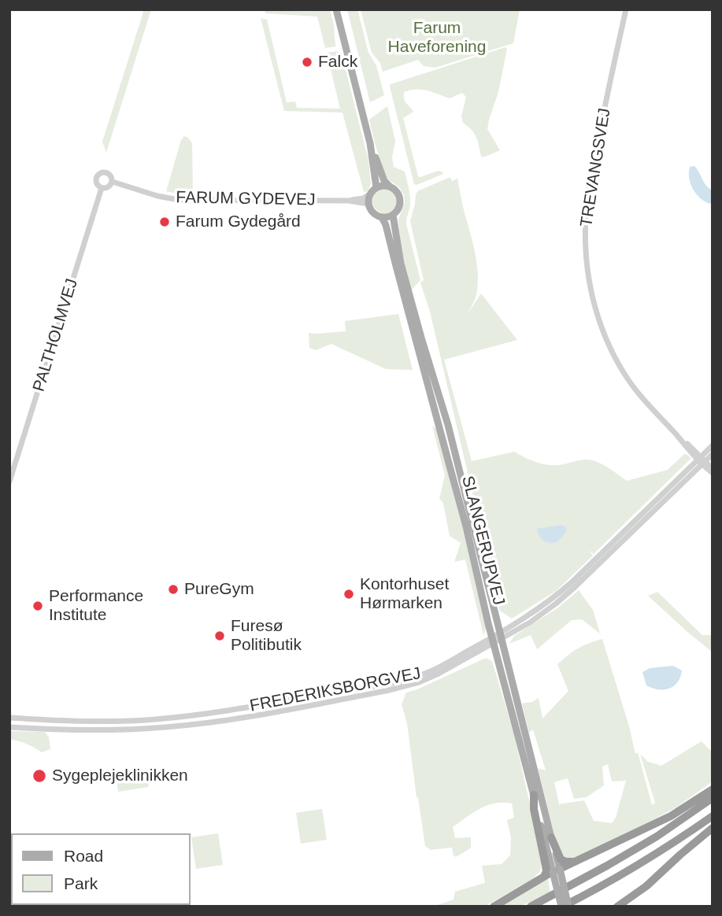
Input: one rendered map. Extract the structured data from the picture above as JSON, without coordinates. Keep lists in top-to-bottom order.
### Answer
{
  "streets": {
    "main road": ["SLANGERUPVEJ"],
    "street": [
      "TREVANGSVEJ",
      "FARUM GYDEVEJ",
      "PALTHOLMVEJ",
      "FREDERIKSBORGVEJ"
    ]
  },
  "crossings": [
    ["TREVANGSVEJ", "FREDERIKSBORGVEJ"],
    ["FARUM GYDEVEJ", "PALTHOLMVEJ"],
    ["FARUM GYDEVEJ", "SLANGERUPVEJ"],
    ["SLANGERUPVEJ", "FREDERIKSBORGVEJ"]
  ],
  "parks": ["Farum Haveforening"],
  "places": [
    "Falck",
    "Farum Gydegård",
    "PureGym",
    "Kontorhuset Hørmarken",
    "Performance Institute",
    "Furesø Politibutik",
    "Sygeplejeklinikken"
  ],
  "legend": ["Road", "Park"]
}
